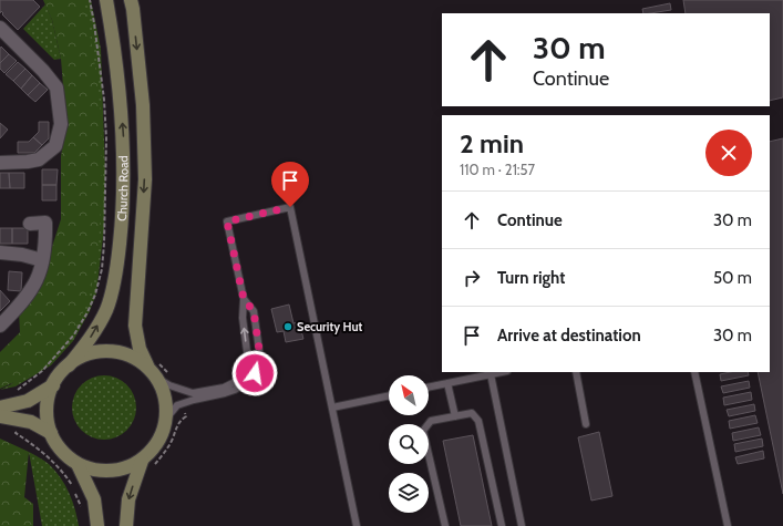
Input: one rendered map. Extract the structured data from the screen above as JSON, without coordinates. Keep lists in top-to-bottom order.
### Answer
{
  "streets": {
    "main road": ["Church Road"]
  },
  "places": ["Security Hut"],
  "north": "top left",
  "page": {
    "turn": ["30 m", "Continue"],
    "heading": ["2 min", "110 m · 21:57"],
    "list": [
      {
        "name": "Continue",
        "value": "30 m"
      },
      {
        "name": "Turn right",
        "value": "50 m"
      },
      {
        "name": "Arrive at destination",
        "value": "30 m"
      }
    ]
  }
}
